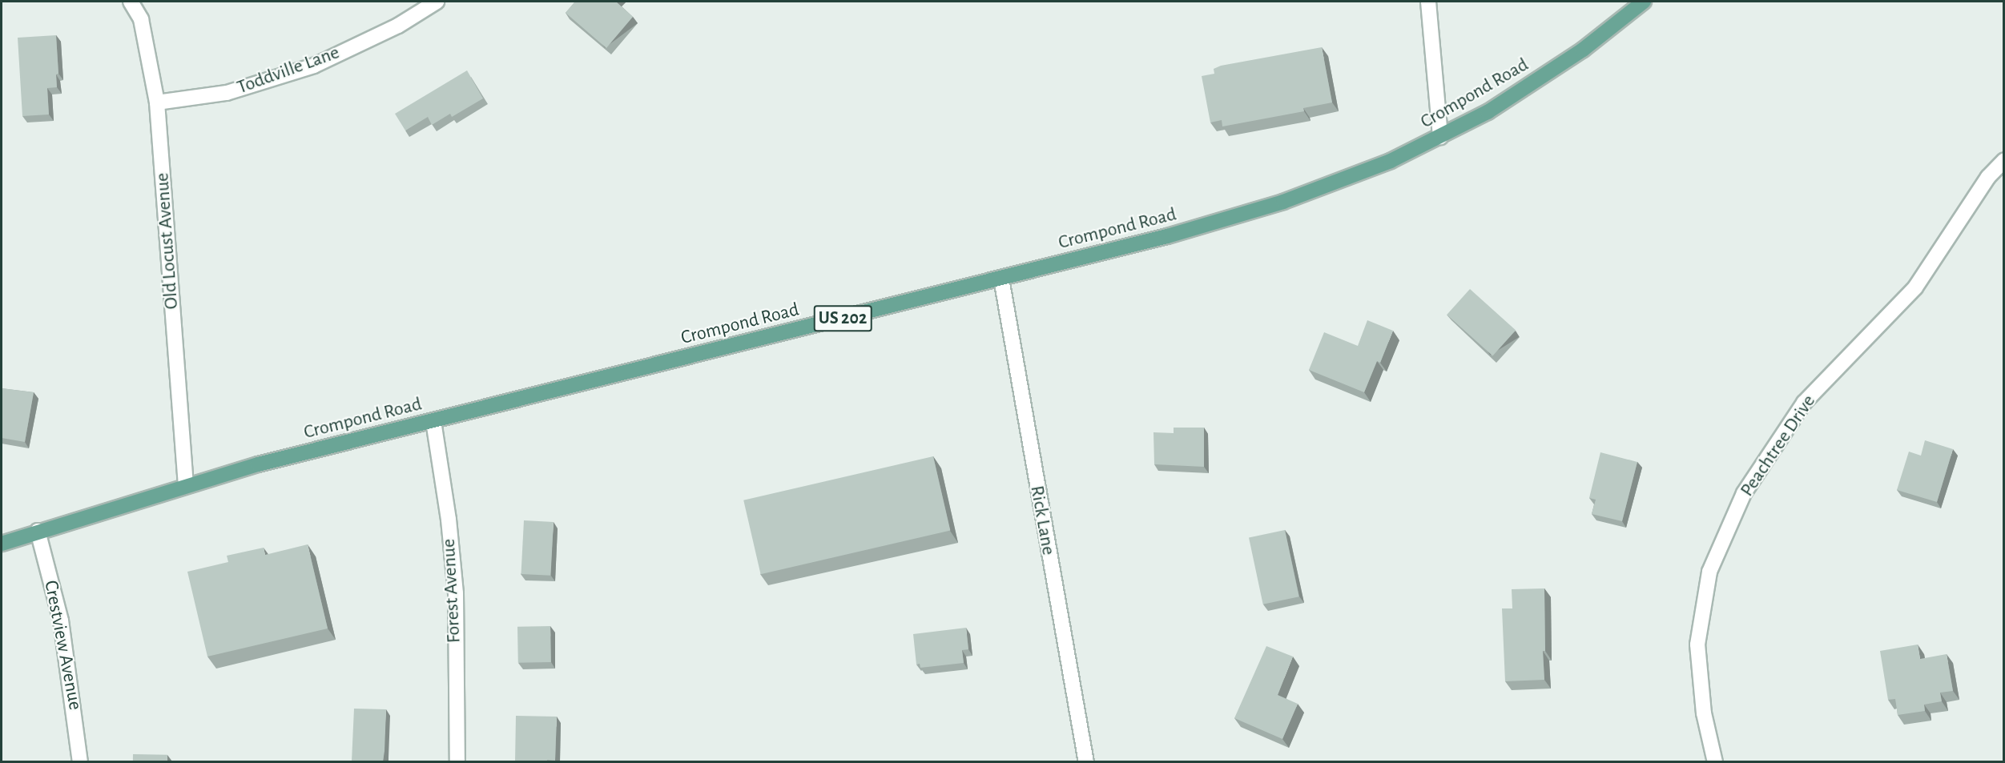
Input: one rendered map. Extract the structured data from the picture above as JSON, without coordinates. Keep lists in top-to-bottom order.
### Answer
{
  "streets": {
    "main road": ["Crompond Road", "US 202"],
    "street": [
      "Toddville Lane",
      "Old Locust Avenue",
      "Peachtree Drive",
      "Rick Lane",
      "Forest Avenue",
      "Crestview Avenue"
    ]
  },
  "crossings": [
    ["Toddville Lane", "Old Locust Avenue"],
    ["Crompond Road", "Old Locust Avenue"],
    ["Crompond Road", "Rick Lane"],
    ["Crompond Road", "Forest Avenue"],
    ["Crompond Road", "Crestview Avenue"]
  ]
}
